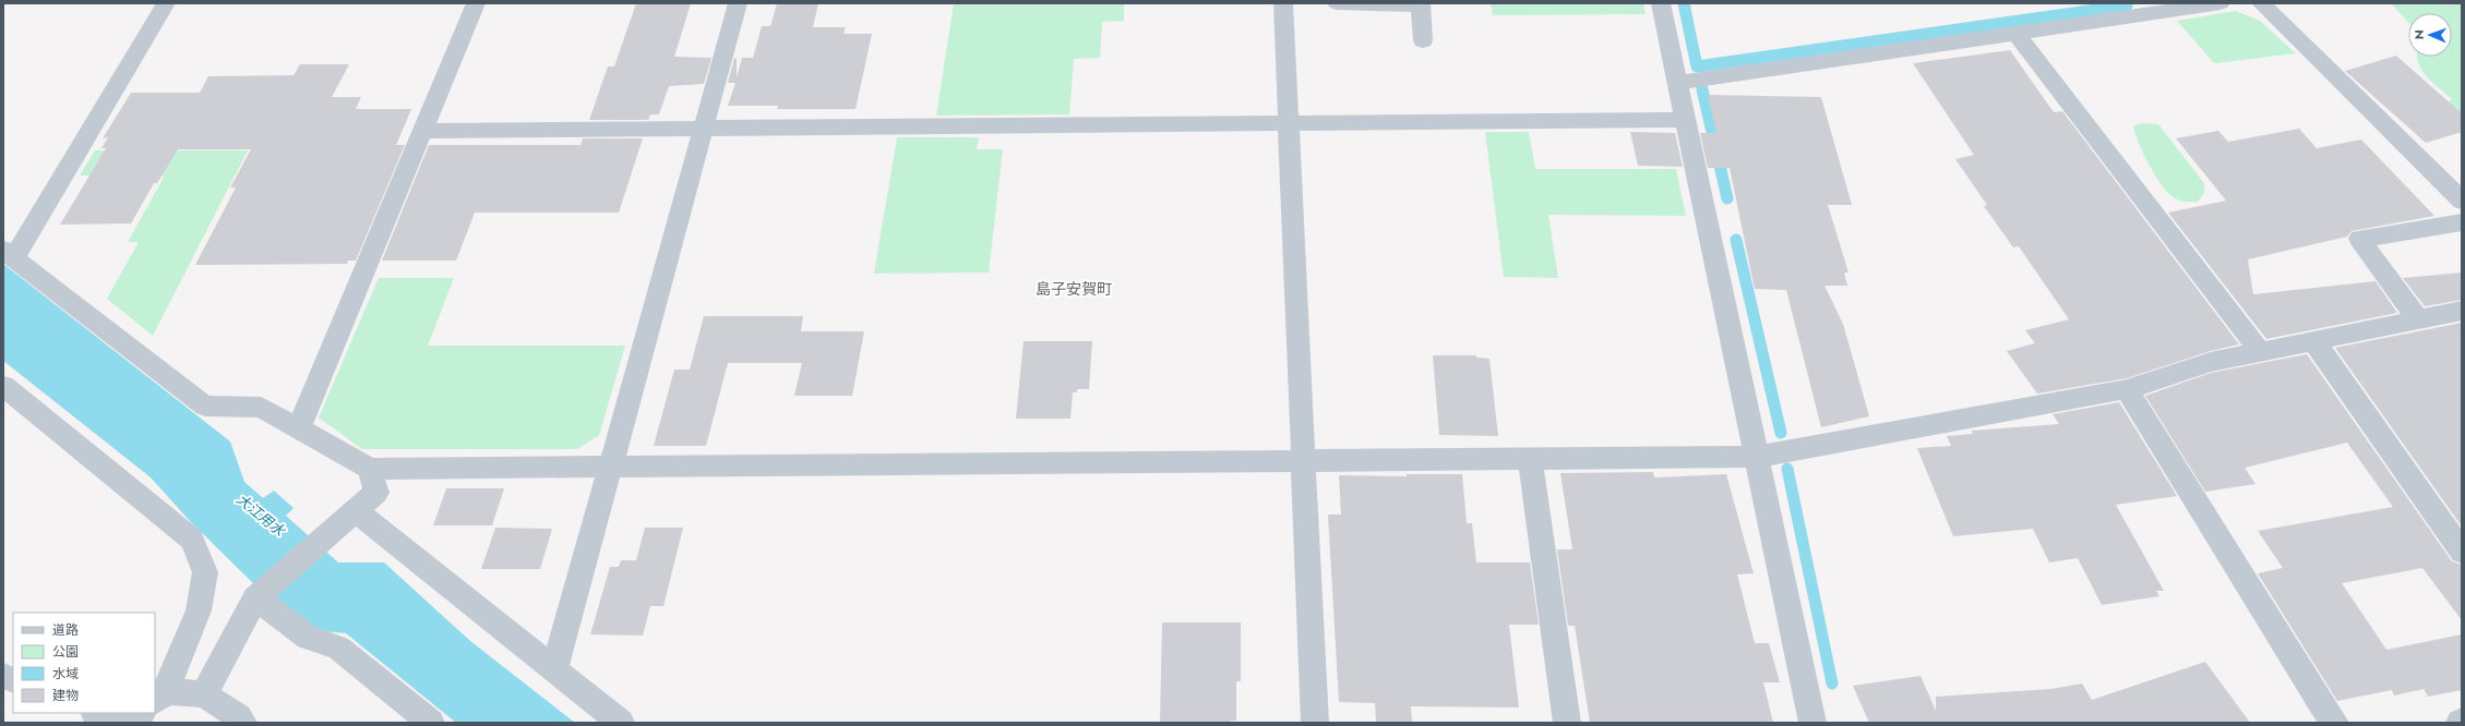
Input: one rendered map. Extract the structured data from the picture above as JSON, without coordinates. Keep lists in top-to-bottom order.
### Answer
{
  "districts": ["島子安賀町"],
  "water": ["大江用水"],
  "legend": [
    "道路",
    "公園",
    "水域",
    "建物"
  ],
  "north": "left"
}
